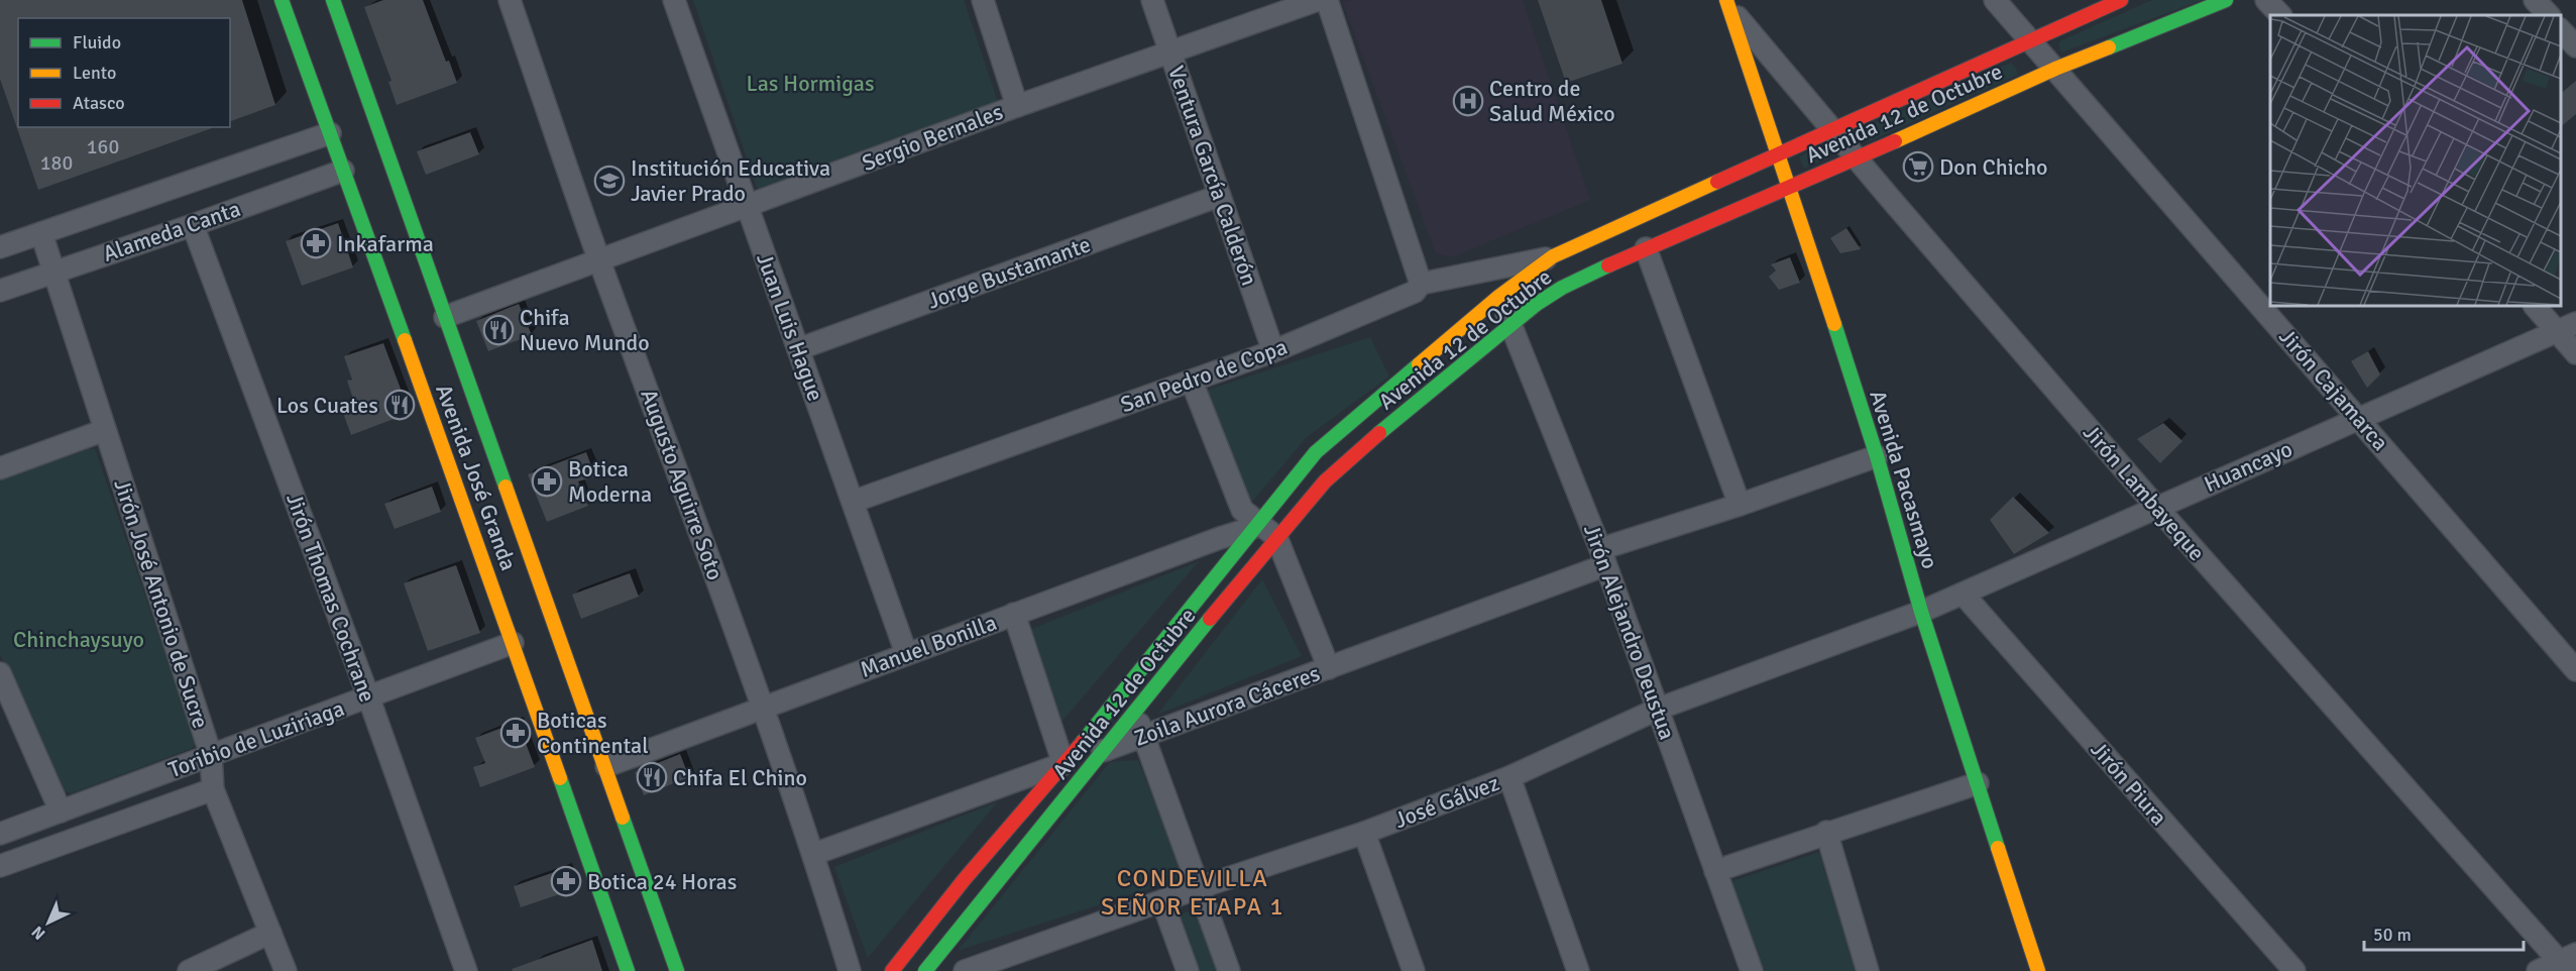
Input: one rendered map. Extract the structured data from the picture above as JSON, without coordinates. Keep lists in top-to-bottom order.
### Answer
{
  "streets": {
    "main road": ["Avenida 12 de Octubre", "Avenida José Granda", "Avenida Pacasmayo"],
    "street": [
      "Sergio Bernales",
      "Ventura García Calderón",
      "Alameda Canta",
      "Jorge Bustamante",
      "Juan Luis Hague",
      "San Pedro de Copa",
      "Jirón Cajamarca",
      "Huancayo",
      "Augusto Aguirre Soto",
      "Jirón Lambayeque",
      "Jirón Thomas Cochrane",
      "Jirón José Antonio de Sucre",
      "Jirón Alejandro Deustua",
      "Manuel Bonilla",
      "Zoila Aurora Cáceres",
      "Toribio de Luziriaga",
      "Jirón Piura",
      "José Gálvez"
    ]
  },
  "crossings": [
    ["Avenida 12 de Octubre", "San Pedro de Copa"],
    ["Avenida 12 de Octubre", "Jirón Cajamarca"],
    ["Avenida 12 de Octubre", "Avenida Pacasmayo"],
    ["Avenida 12 de Octubre", "Jirón Lambayeque"],
    ["Avenida 12 de Octubre", "Jirón Alejandro Deustua"],
    ["Avenida 12 de Octubre", "Manuel Bonilla"],
    ["Avenida 12 de Octubre", "Zoila Aurora Cáceres"],
    ["Sergio Bernales", "Ventura García Calderón"],
    ["Sergio Bernales", "Juan Luis Hague"],
    ["Sergio Bernales", "Avenida José Granda"],
    ["Sergio Bernales", "Augusto Aguirre Soto"],
    ["Ventura García Calderón", "Jorge Bustamante"],
    ["Ventura García Calderón", "San Pedro de Copa"],
    ["Alameda Canta", "Avenida José Granda"],
    ["Alameda Canta", "Jirón Thomas Cochrane"],
    ["Alameda Canta", "Jirón José Antonio de Sucre"],
    ["Jorge Bustamante", "Juan Luis Hague"],
    ["Juan Luis Hague", "San Pedro de Copa"],
    ["Juan Luis Hague", "Manuel Bonilla"],
    ["Jirón Cajamarca", "Huancayo"],
    ["Huancayo", "Avenida Pacasmayo"],
    ["Huancayo", "Jirón Lambayeque"],
    ["Huancayo", "Jirón Piura"],
    ["Huancayo", "José Gálvez"],
    ["Avenida José Granda", "Manuel Bonilla"],
    ["Avenida José Granda", "Toribio de Luziriaga"],
    ["Avenida Pacasmayo", "Jirón Lambayeque"],
    ["Avenida Pacasmayo", "Zoila Aurora Cáceres"],
    ["Avenida Pacasmayo", "José Gálvez"],
    ["Augusto Aguirre Soto", "Manuel Bonilla"],
    ["Augusto Aguirre Soto", "Zoila Aurora Cáceres"],
    ["Jirón Thomas Cochrane", "Toribio de Luziriaga"],
    ["Jirón José Antonio de Sucre", "Toribio de Luziriaga"],
    ["Jirón Alejandro Deustua", "Zoila Aurora Cáceres"],
    ["Jirón Alejandro Deustua", "José Gálvez"]
  ],
  "districts": ["CONDEVILLA SEÑOR ETAPA 1"],
  "parks": ["Las Hormigas", "Chinchaysuyo"],
  "places": {
    "hospital": ["Centro de Salud México"],
    "supermarket": ["Don Chicho"],
    "school or university": ["Institución Educativa Javier Prado"],
    "pharmacy": [
      "Inkafarma",
      "Botica Moderna",
      "Boticas Continental",
      "Botica 24 Horas"
    ],
    "restaurant": ["Chifa Nuevo Mundo", "Los Cuates", "Chifa El Chino"]
  },
  "house_numbers": ["160", "180"],
  "legend": ["Fluido", "Lento", "Atasco"],
  "scale_bar": "50 m",
  "north": "bottom left"
}
